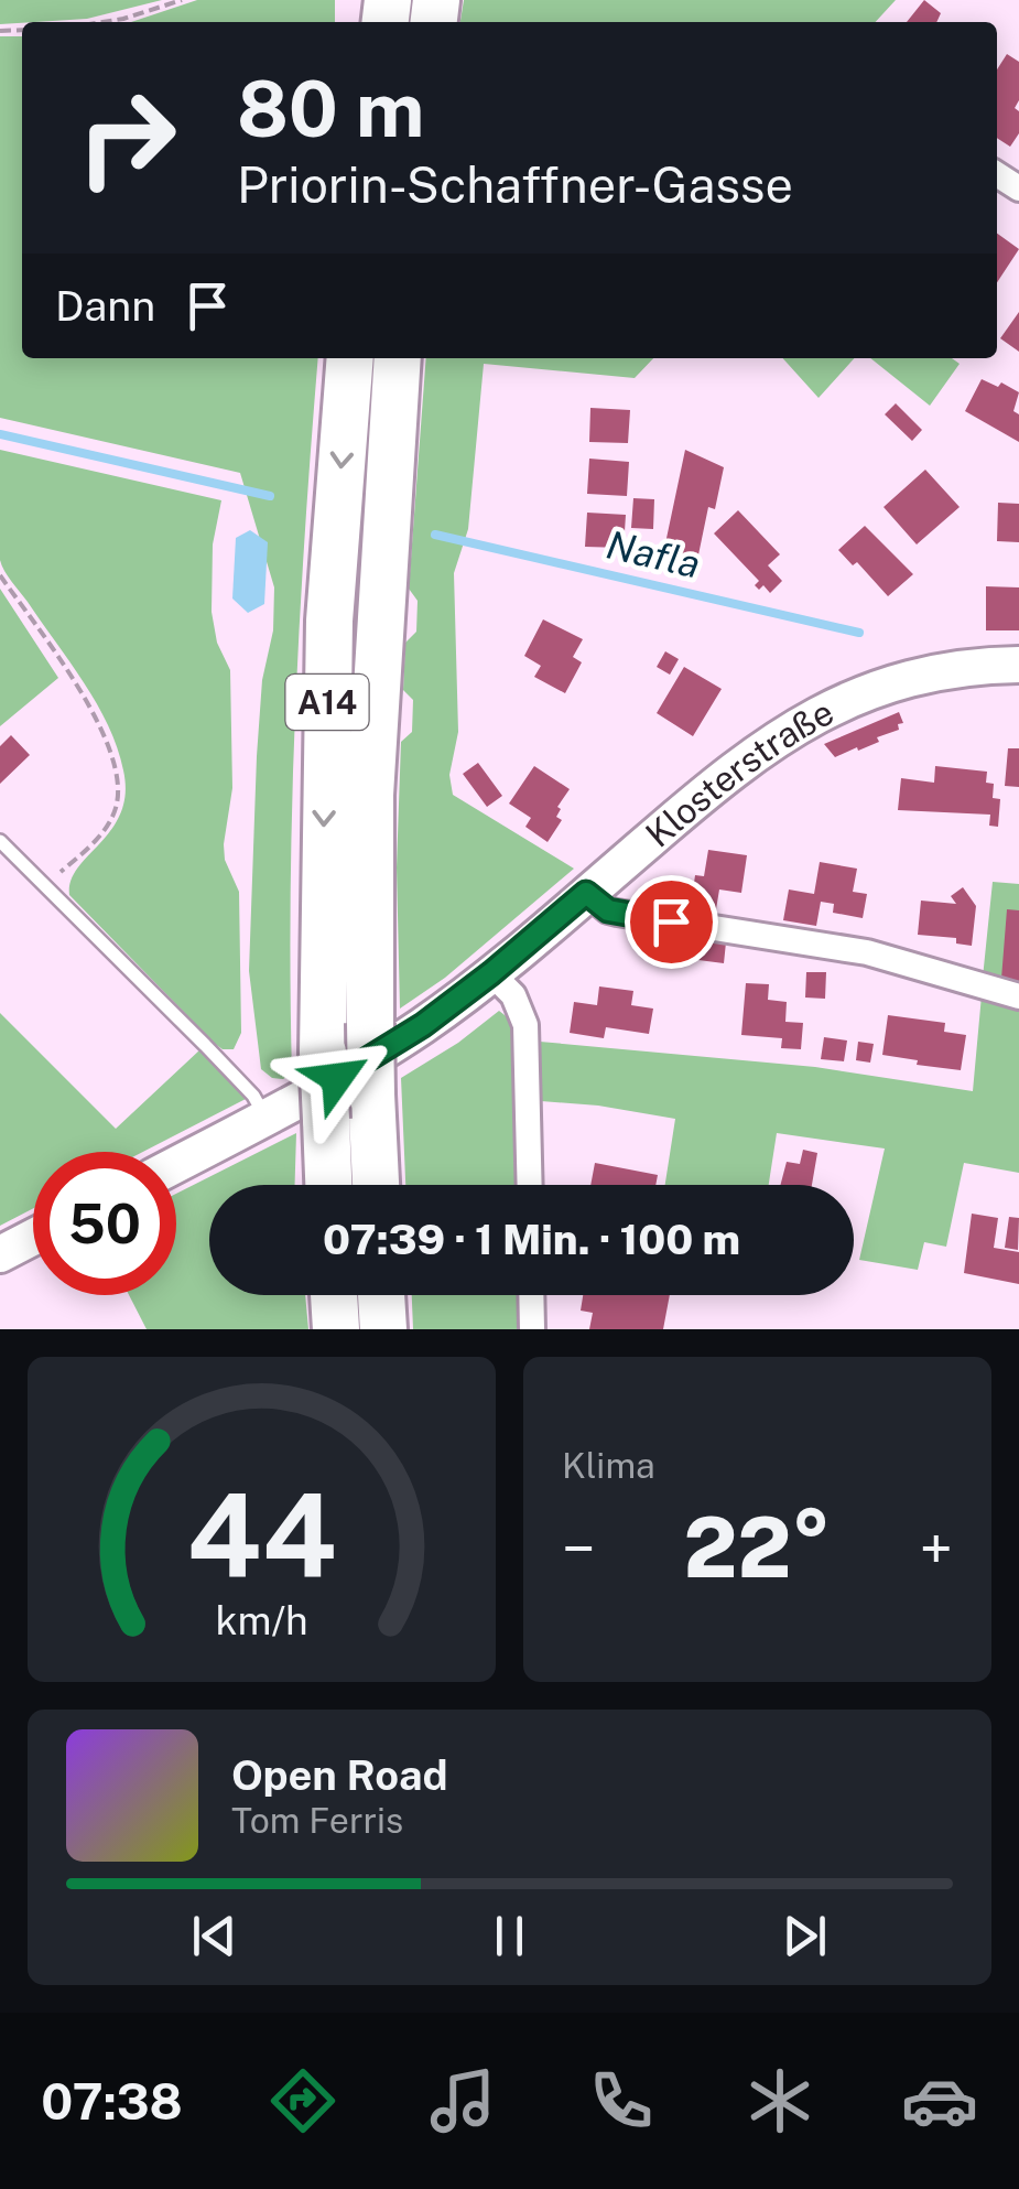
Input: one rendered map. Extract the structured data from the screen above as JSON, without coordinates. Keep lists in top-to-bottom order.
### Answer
{
  "streets": {
    "highway": ["A14"],
    "main road": ["Klosterstraße"]
  },
  "crossings": [
    ["A14", "Klosterstraße"]
  ],
  "water": ["Nafla"],
  "page": {
    "turn": ["80 m", "Priorin-Schaffner-Gasse"],
    "then": "Dann",
    "limit": "50",
    "trip": "07:39 · 1 Min. · 100 m",
    "tile": "Klima",
    "heat": ["−", "22°", "+"],
    "song": ["Open Road", "Tom Ferris"],
    "tabs": "07:38",
    "gauge": ["44", "km/h"]
  }
}
